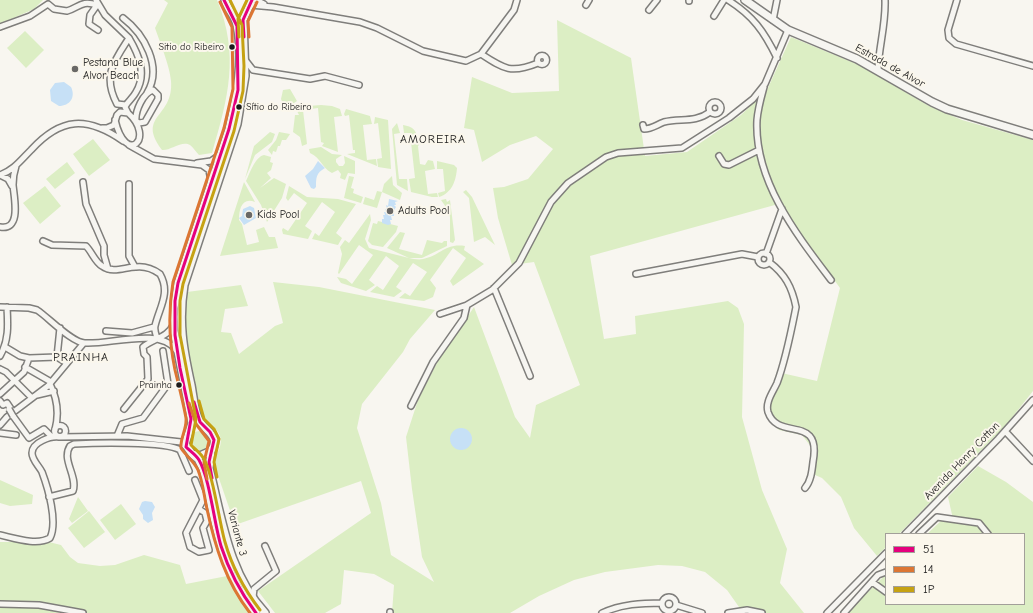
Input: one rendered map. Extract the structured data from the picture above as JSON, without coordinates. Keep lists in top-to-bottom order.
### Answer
{
  "streets": {
    "main road": ["Estrada de Alvor", "Variante 3"],
    "street": ["Avenida Henry Cotton"]
  },
  "districts": ["AMOREIRA", "PRAINHA"],
  "places": [
    "Sitio do Ribeiro",
    "Pestana Blue Alvor Beach",
    "Sítio do Ribeiro",
    "Adults Pool",
    "Kids Pool",
    "Prainha"
  ],
  "lines": ["transit line 51", "transit line 1P", "transit line 14"],
  "legend": ["51", "14", "1P"]
}
